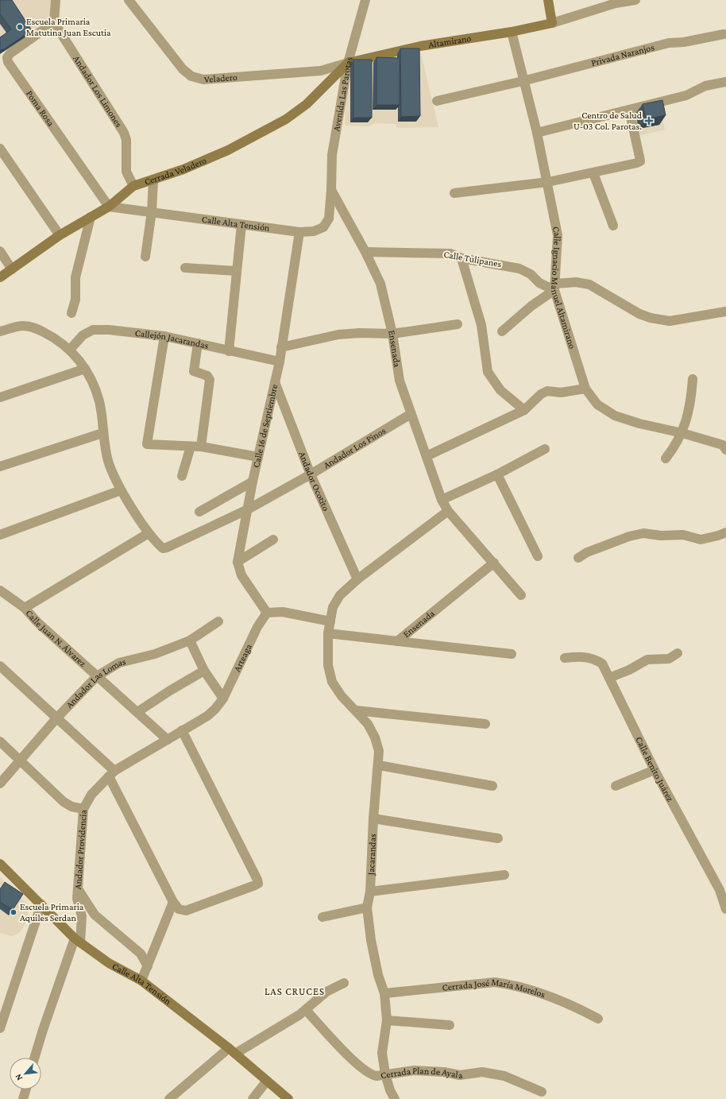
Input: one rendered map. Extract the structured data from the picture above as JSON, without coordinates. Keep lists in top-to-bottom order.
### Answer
{
  "streets": {
    "street": [
      "Altamirano",
      "Privada Naranjos",
      "Veladero",
      "Andador Los Limones",
      "Avenida Las Parotas",
      "Poma Rosa",
      "Cerrada Veladero",
      "Calle Alta Tensión",
      "Calle Tulipanes",
      "Calle Ignacio Manuel Altamirano",
      "Callejón Jacarandas",
      "Ensenada",
      "Calle 16 de Septiembre",
      "Andador Los Pinos",
      "Andador Ocotito",
      "Calle Juan N. Álvarez",
      "Arteaga",
      "Andador Las Lomas",
      "Calle Benito Juárez",
      "Andador Providencia",
      "Jacarandas",
      "Cerrada José María Morelos",
      "Cerrada Plan de Ayala"
    ]
  },
  "crossings": [
    ["Altamirano", "Veladero"],
    ["Altamirano", "Avenida Las Parotas"],
    ["Altamirano", "Cerrada Veladero"],
    ["Altamirano", "Calle Ignacio Manuel Altamirano"],
    ["Privada Naranjos", "Calle Ignacio Manuel Altamirano"],
    ["Veladero", "Avenida Las Parotas"],
    ["Veladero", "Cerrada Veladero"],
    ["Andador Los Limones", "Poma Rosa"],
    ["Andador Los Limones", "Cerrada Veladero"],
    ["Avenida Las Parotas", "Cerrada Veladero"],
    ["Avenida Las Parotas", "Calle Alta Tensión"],
    ["Avenida Las Parotas", "Ensenada"],
    ["Poma Rosa", "Cerrada Veladero"],
    ["Poma Rosa", "Calle Alta Tensión"],
    ["Cerrada Veladero", "Calle Alta Tensión"],
    ["Calle Alta Tensión", "Ensenada"],
    ["Calle Alta Tensión", "Calle 16 de Septiembre"],
    ["Calle Alta Tensión", "Andador Providencia"],
    ["Calle Tulipanes", "Calle Ignacio Manuel Altamirano"],
    ["Calle Tulipanes", "Ensenada"],
    ["Callejón Jacarandas", "Calle 16 de Septiembre"],
    ["Ensenada", "Andador Los Pinos"],
    ["Ensenada", "Jacarandas"],
    ["Calle 16 de Septiembre", "Andador Los Pinos"],
    ["Calle 16 de Septiembre", "Andador Ocotito"],
    ["Calle 16 de Septiembre", "Arteaga"],
    ["Andador Los Pinos", "Andador Ocotito"],
    ["Andador Ocotito", "Jacarandas"],
    ["Calle Juan N. Álvarez", "Arteaga"],
    ["Calle Juan N. Álvarez", "Andador Las Lomas"],
    ["Calle Juan N. Álvarez", "Andador Providencia"],
    ["Arteaga", "Andador Providencia"],
    ["Jacarandas", "Cerrada José María Morelos"],
    ["Jacarandas", "Cerrada Plan de Ayala"]
  ],
  "districts": ["LAS CRUCES"],
  "places": {
    "other": ["Escuela Primaria Matutina Juan Escutia", "Escuela Primaria Aquiles Serdan"],
    "health": ["Centro de Salud U-03 Col. Parotas."]
  },
  "north": "bottom left"
}
